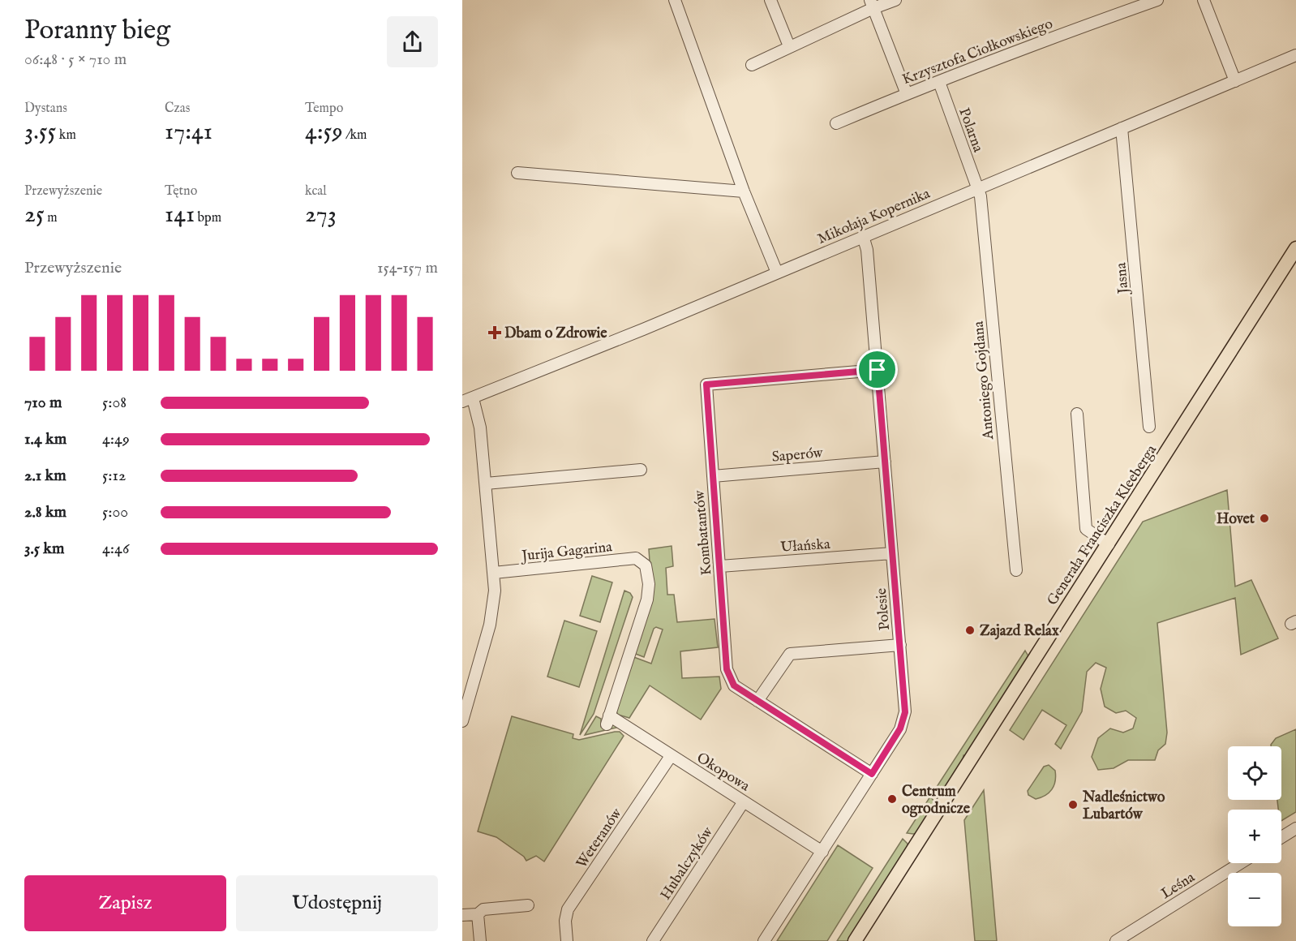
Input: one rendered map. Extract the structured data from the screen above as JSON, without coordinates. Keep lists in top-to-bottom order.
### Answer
{
  "streets": {
    "main road": ["Generała Franciszka Kleeberga"],
    "street": [
      "Krzysztofa Ciołkowskiego",
      "Polarna",
      "Mikołaja Kopernika",
      "Jasna",
      "Antoniego Gojdana",
      "Saperów",
      "Kombatantów",
      "Ułańska",
      "Jurija Gagarina",
      "Polesie",
      "Okopowa",
      "Weteranów",
      "Hubalczyków",
      "Leśna"
    ]
  },
  "crossings": [
    ["Krzysztofa Ciołkowskiego", "Polarna"],
    ["Polarna", "Mikołaja Kopernika"],
    ["Polarna", "Antoniego Gojdana"],
    ["Mikołaja Kopernika", "Jasna"],
    ["Mikołaja Kopernika", "Antoniego Gojdana"],
    ["Mikołaja Kopernika", "Polesie"],
    ["Saperów", "Kombatantów"],
    ["Saperów", "Polesie"],
    ["Kombatantów", "Ułańska"],
    ["Kombatantów", "Polesie"],
    ["Ułańska", "Polesie"],
    ["Jurija Gagarina", "Okopowa"],
    ["Polesie", "Okopowa"],
    ["Okopowa", "Weteranów"],
    ["Okopowa", "Hubalczyków"]
  ],
  "places": {
    "health": ["Dbam o Zdrowie"],
    "other": [
      "Hovet",
      "Zajazd Relax",
      "Centrum ogrodnicze",
      "Nadleśnictwo Lubartów"
    ]
  },
  "page": {
    "heading": ["Poranny bieg", "06:48 · 5 × 710 m"],
    "stats": [
      ["Dystans", "3.55 km"],
      ["Czas", "17:41"],
      ["Tempo", "4:59 /km"],
      ["Przewyższenie", "25 m"],
      ["Tętno", "141 bpm"],
      ["kcal", "273"]
    ],
    "chart": ["Przewyższenie", "154–157 m"],
    "list": [
      {
        "name": "710 m",
        "note": "5:08"
      },
      {
        "name": "1.4 km",
        "note": "4:49"
      },
      {
        "name": "2.1 km",
        "note": "5:12"
      },
      {
        "name": "2.8 km",
        "note": "5:00"
      },
      {
        "name": "3.5 km",
        "note": "4:46"
      }
    ],
    "map_buttons": ["+", "−"],
    "buttons": ["Zapisz", "Udostępnij"]
  }
}
